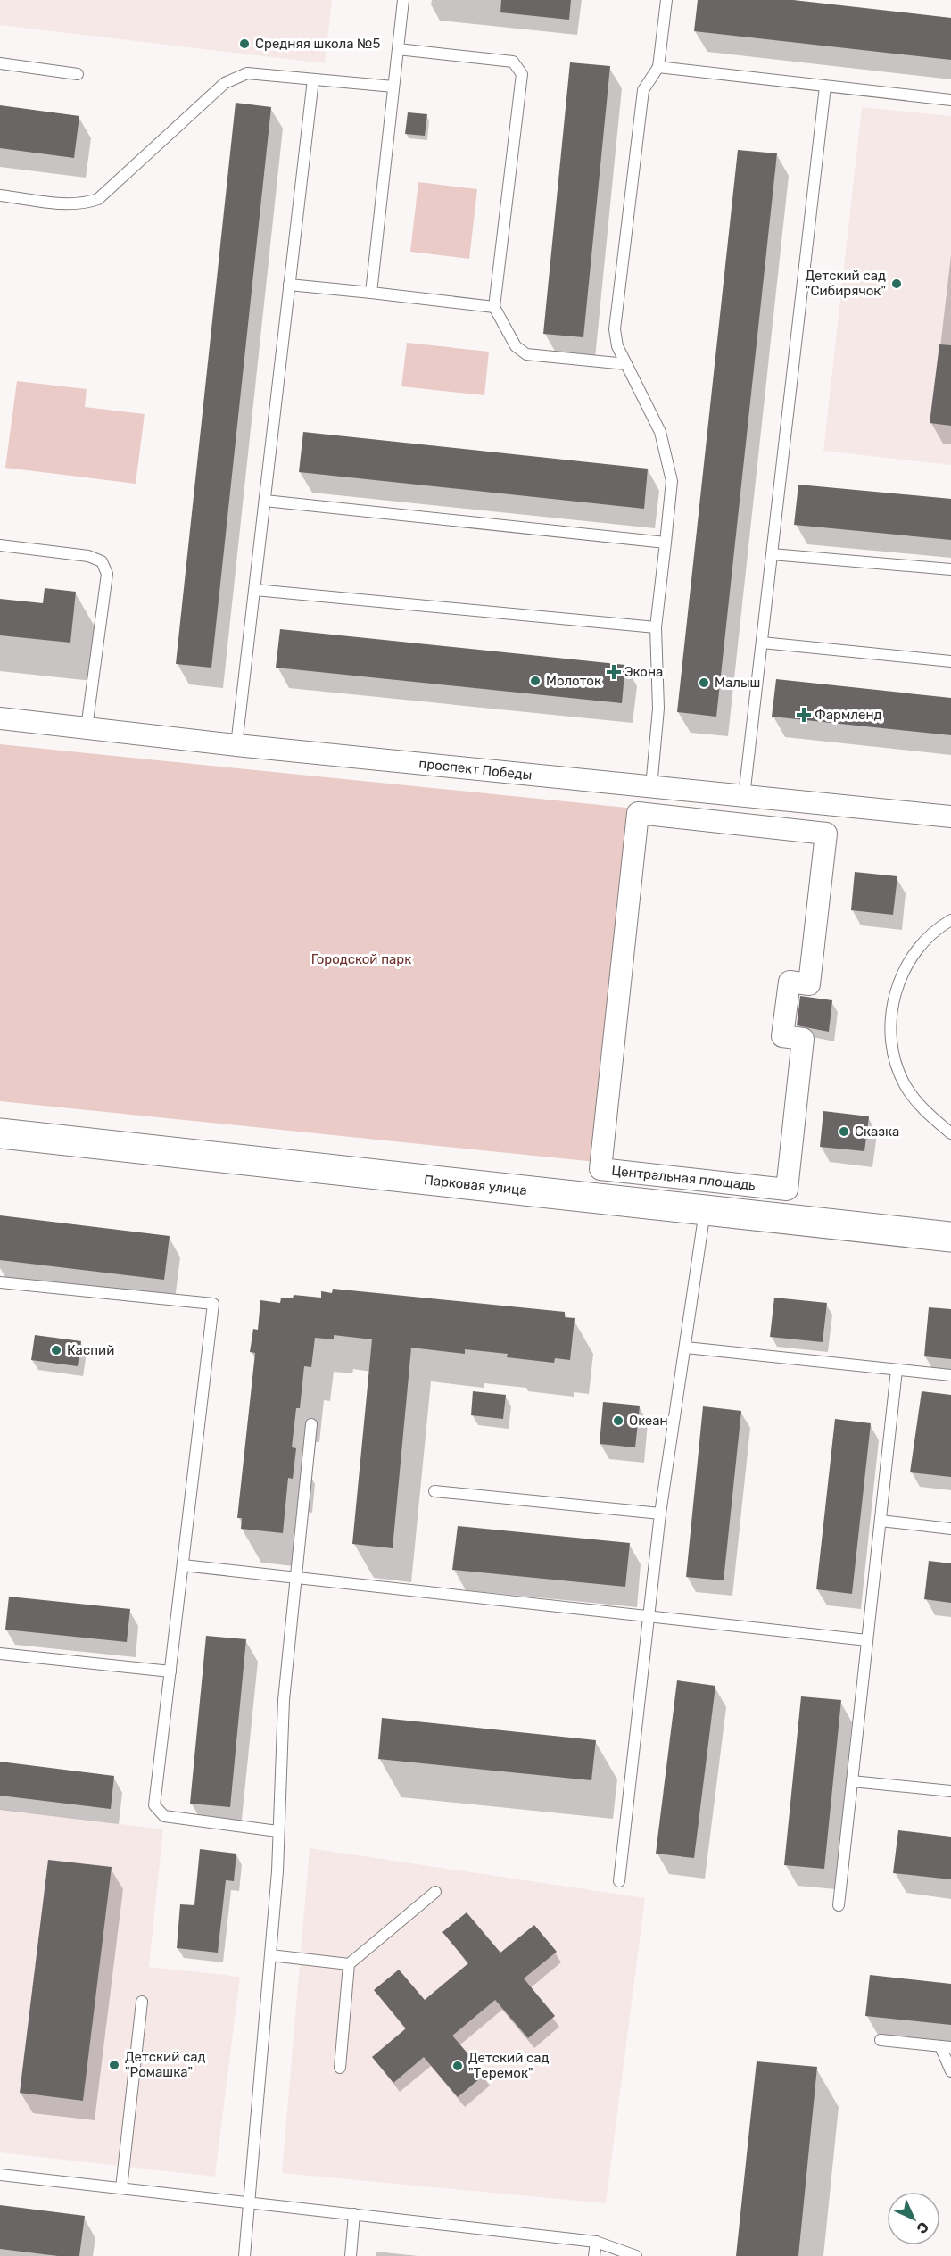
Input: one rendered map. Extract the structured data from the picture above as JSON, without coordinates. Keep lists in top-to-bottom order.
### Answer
{
  "streets": {
    "street": ["проспект Победы", "Центральная площадь", "Парковая улица"]
  },
  "parks": ["Городской парк"],
  "places": {
    "other": [
      "Средняя школа №5",
      "Детский сад \"Сибирячок\"",
      "Молоток",
      "Малыш",
      "Сказка",
      "Каспий",
      "Океан",
      "Детский сад \"Ромашка\"",
      "Детский сад \"Теремок\""
    ],
    "health": ["Экона", "Фармленд"]
  },
  "north": "bottom right"
}
